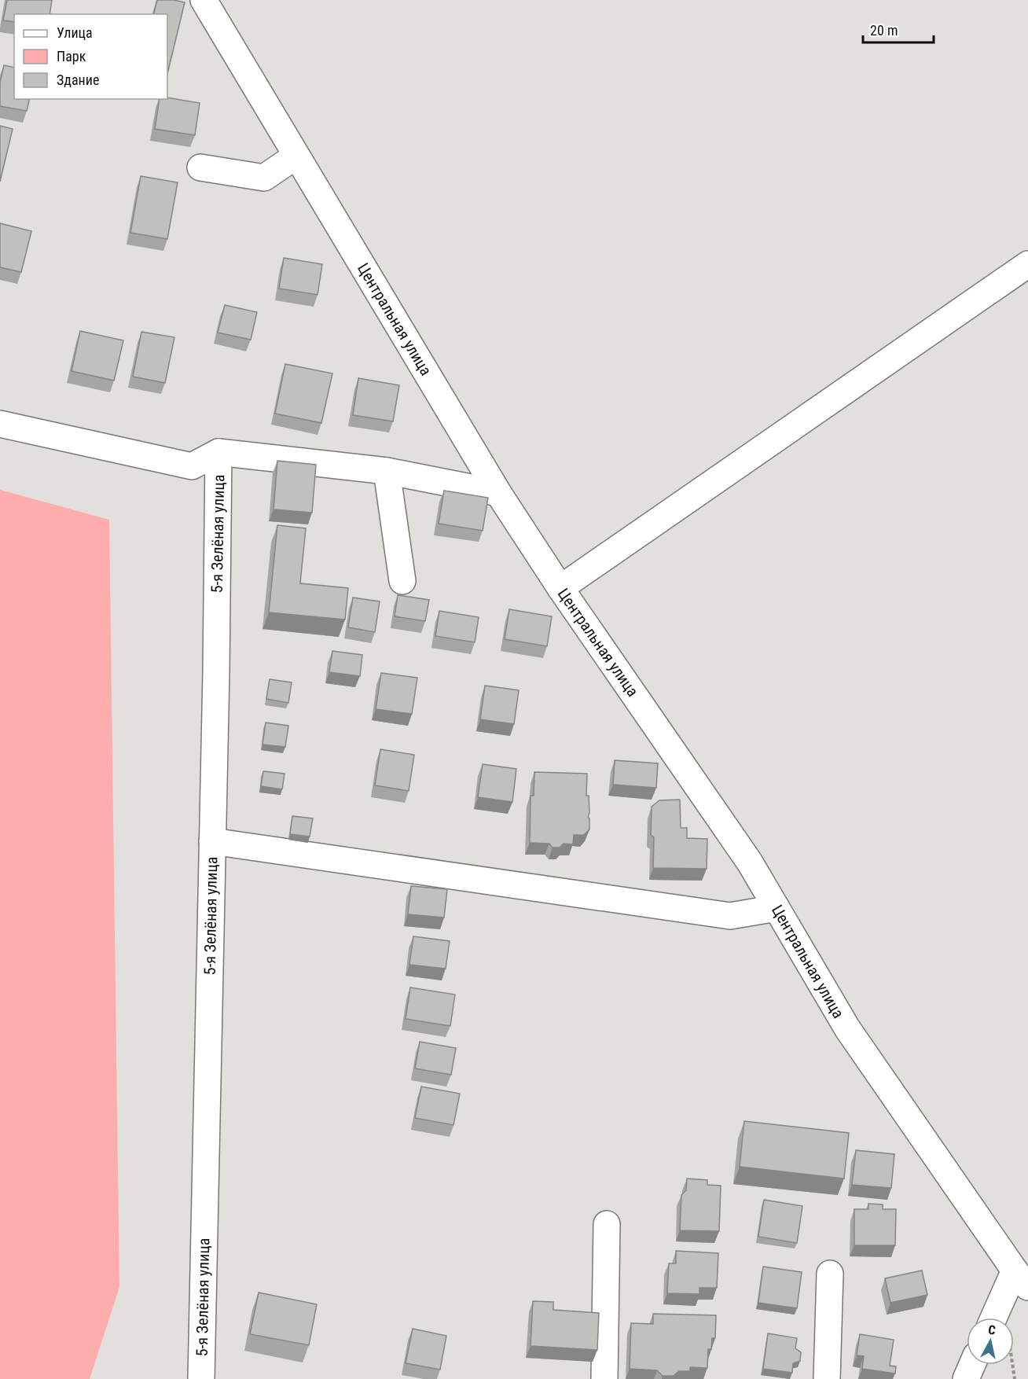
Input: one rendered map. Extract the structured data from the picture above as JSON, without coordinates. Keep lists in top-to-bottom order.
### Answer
{
  "streets": {
    "street": ["Центральная улица", "5-я Зелёная улица"]
  },
  "crossings": [
    ["Центральная улица", "5-я Зелёная улица"]
  ],
  "legend": ["Улица", "Парк", "Здание"],
  "scale_bar": "20 m",
  "north": "top"
}
